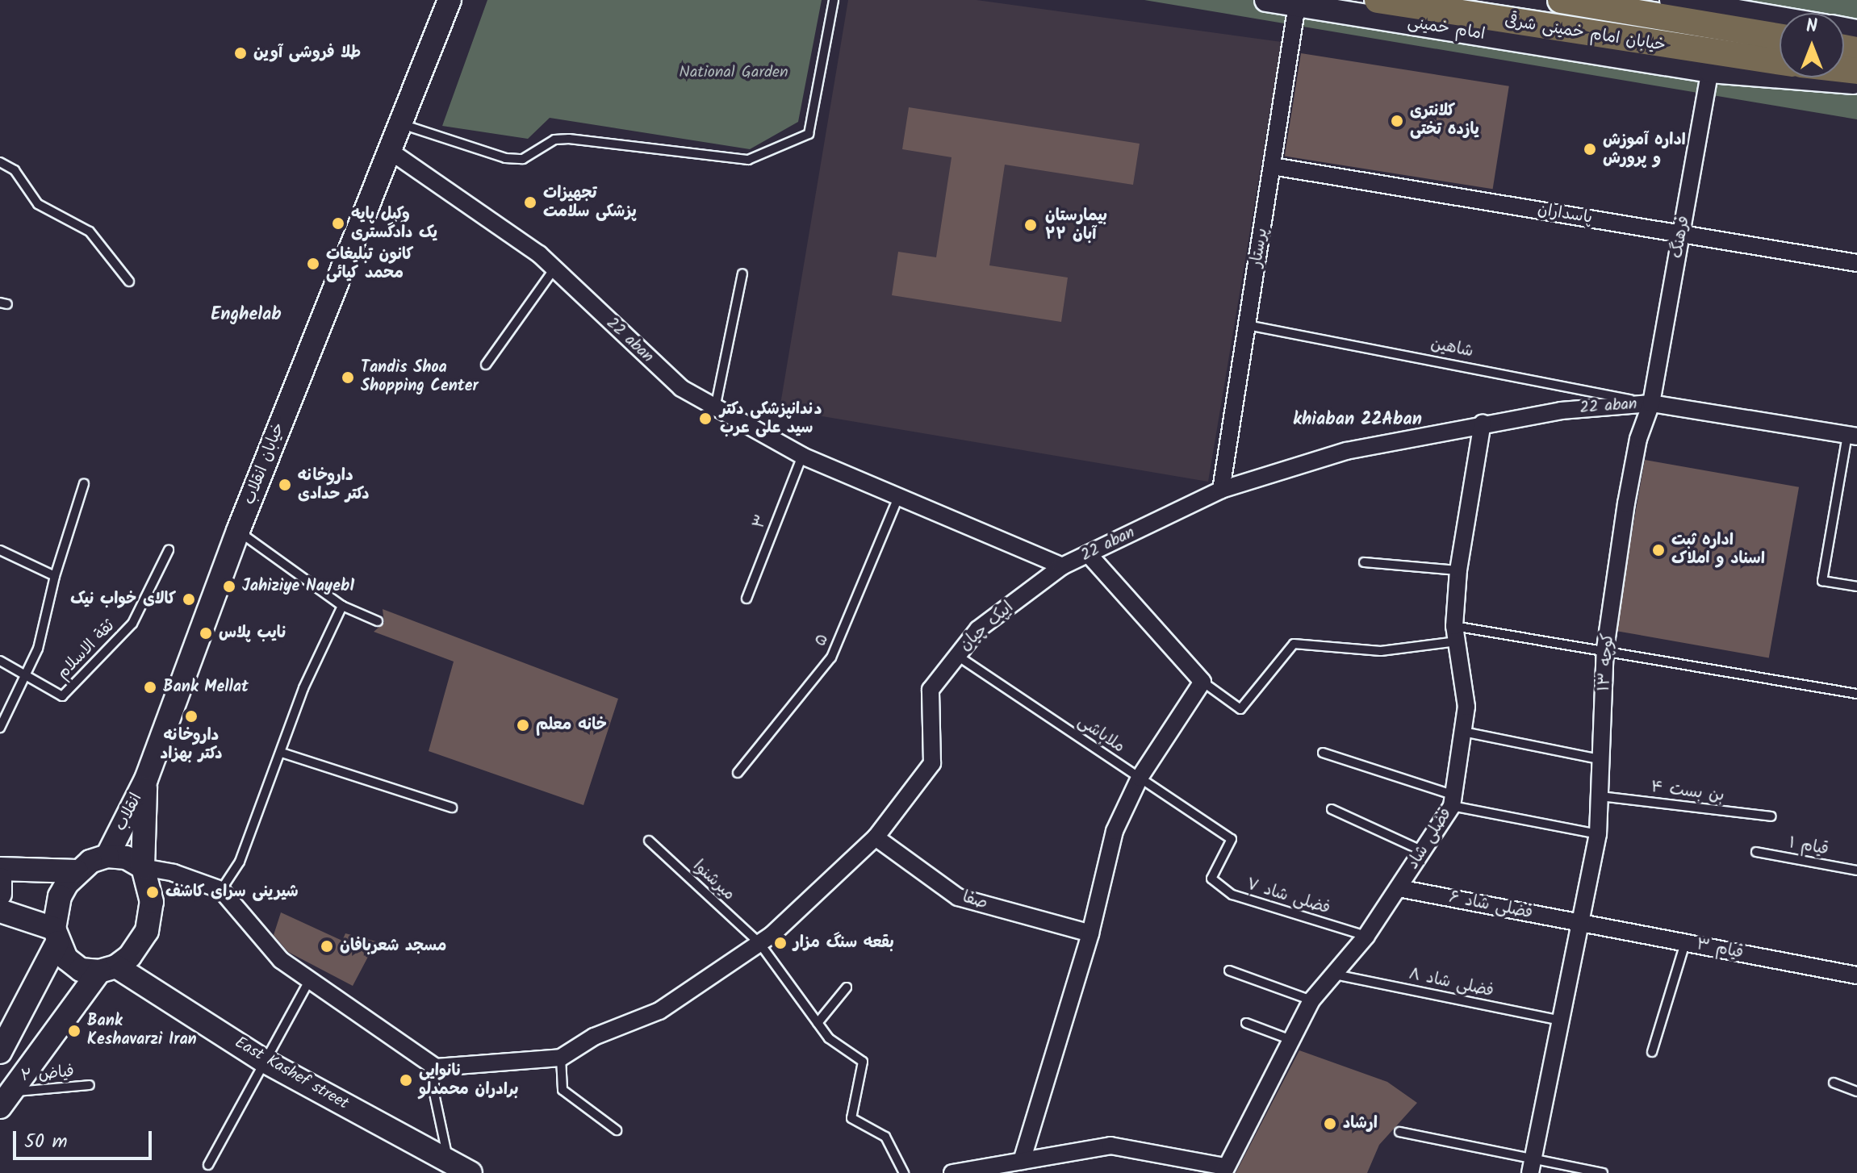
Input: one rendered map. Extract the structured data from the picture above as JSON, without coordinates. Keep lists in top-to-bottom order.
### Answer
{
  "streets": {
    "main road": [
      "امام خمینی",
      "خیابان امام خمینی شرقی",
      "خیابان انقلاب",
      "انقلاب",
      "East Kashef street"
    ],
    "street": [
      "پاسداران",
      "فرهنگ",
      "پرستار",
      "22 aban",
      "ایپک چیان",
      "کوچه ۱۳",
      "فضلی شاد",
      "صفا",
      "فضلی شاد ۶",
      "قیام ۳"
    ],
    "lane": [
      "شاهین",
      "۳",
      "۵",
      "ثقة‌ الاسلام",
      "ملاباشی",
      "بن بست ۴",
      "قیام ۱",
      "میرشنوا",
      "فضلی شاد ۷",
      "فضلی شاد ۸",
      "فیاض ۲"
    ]
  },
  "crossings": [
    ["امام خمینی", "فرهنگ"],
    ["امام خمینی", "پرستار"],
    ["پاسداران", "فرهنگ"],
    ["پاسداران", "پرستار"],
    ["فرهنگ", "22 aban"],
    ["فرهنگ", "شاهین"],
    ["فرهنگ", "کوچه ۱۳"],
    ["پرستار", "22 aban"],
    ["پرستار", "شاهین"],
    ["22 aban", "شاهین"],
    ["22 aban", "خیابان انقلاب"],
    ["22 aban", "۳"],
    ["22 aban", "ایپک چیان"],
    ["22 aban", "۵"],
    ["22 aban", "کوچه ۱۳"],
    ["22 aban", "فضلی شاد"],
    ["شاهین", "کوچه ۱۳"],
    ["خیابان انقلاب", "انقلاب"],
    ["ایپک چیان", "ملاباشی"],
    ["ایپک چیان", "میرشنوا"],
    ["ایپک چیان", "صفا"],
    ["کوچه ۱۳", "بن بست ۴"],
    ["کوچه ۱۳", "فضلی شاد ۶"],
    ["کوچه ۱۳", "قیام ۳"],
    ["کوچه ۱۳", "فضلی شاد ۸"],
    ["ملاباشی", "فضلی شاد ۷"],
    ["انقلاب", "East Kashef street"],
    ["فضلی شاد", "فضلی شاد ۷"],
    ["فضلی شاد", "فضلی شاد ۶"],
    ["فضلی شاد", "فضلی شاد ۸"],
    ["فضلی شاد ۶", "قیام ۳"]
  ],
  "districts": ["Enghelab", "khiaban 22Aban"],
  "parks": ["National Garden"],
  "places": [
    "طلا فروشی آوین",
    "کلانتری یازده تختی",
    "اداره آموزش و پرورش",
    "تجهیزات پزشکی سلامت",
    "وکیل پایه یک دادگستری",
    "بیمارستان ۲۲ آبان",
    "کانون تبلیغات محمد کیائی",
    "Tandis Shoa Shopping Center",
    "دندانپزشکی دکتر سید علی عرب",
    "داروخانه دکتر حدادی",
    "اداره ثبت اسناد و املاک",
    "Jahiziye Nayeb1",
    "کالای خواب نیک",
    "نایب پلاس",
    "Bank Mellat",
    "داروخانه دکتر بهزاد",
    "خانه معلم",
    "شیرینی سرای کاشف",
    "بقعه سنگ مزار",
    "مسجد شعربافان",
    "Bank Keshavarzi Iran",
    "نانوایی برادران محمدلو",
    "ارشاد"
  ],
  "scale_bar": "50 m",
  "north": "top"
}
